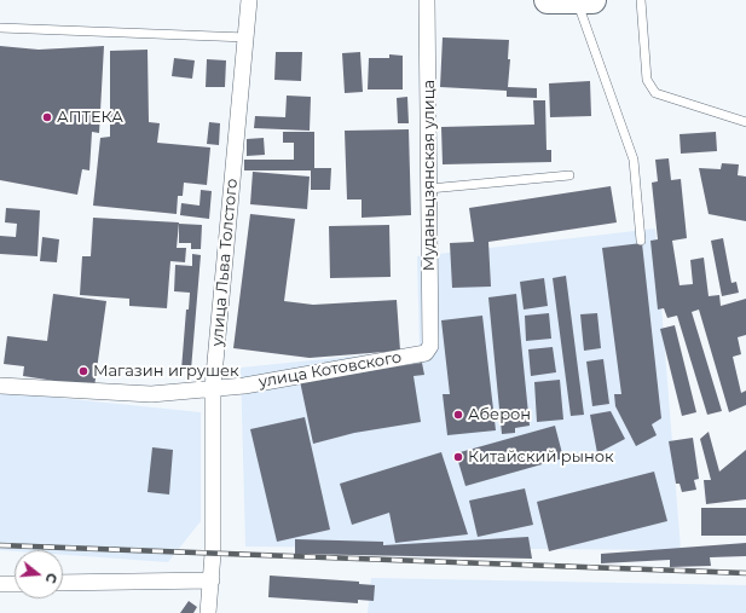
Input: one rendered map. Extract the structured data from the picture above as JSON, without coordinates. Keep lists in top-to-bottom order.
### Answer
{
  "streets": {
    "street": ["Муданьцзянская улица", "улица Льва Толстого", "улица Котовского"]
  },
  "crossings": [
    ["Муданьцзянская улица", "улица Котовского"],
    ["улица Льва Толстого", "улица Котовского"]
  ],
  "places": [
    "АПТЕКА",
    "Магазин игрушек",
    "Аберон",
    "Китайский рынок"
  ],
  "north": "right"
}
